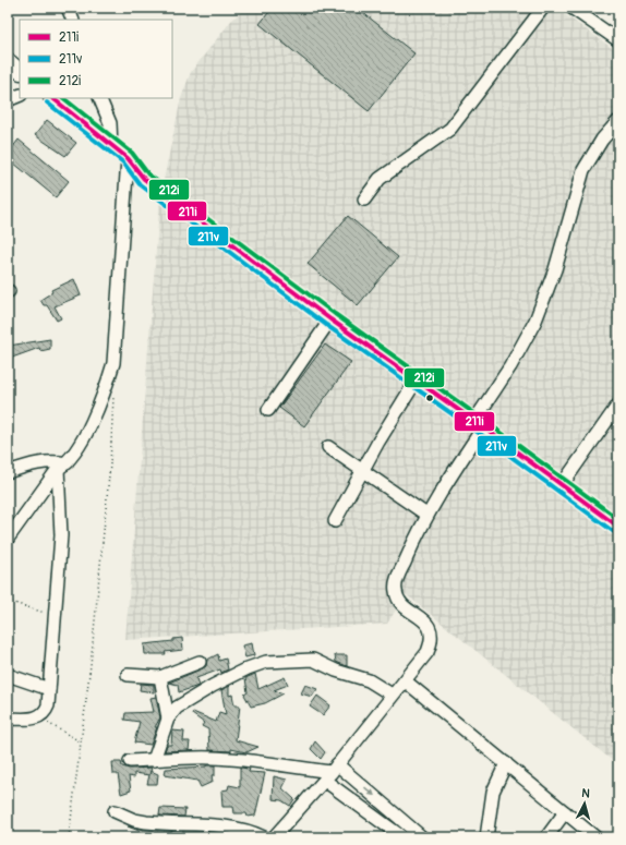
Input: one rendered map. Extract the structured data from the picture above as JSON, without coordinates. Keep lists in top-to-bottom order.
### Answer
{
  "lines": ["transit line 211i", "transit line 212i", "transit line 211v"],
  "legend": ["211i", "211v", "212i"],
  "north": "top"
}
